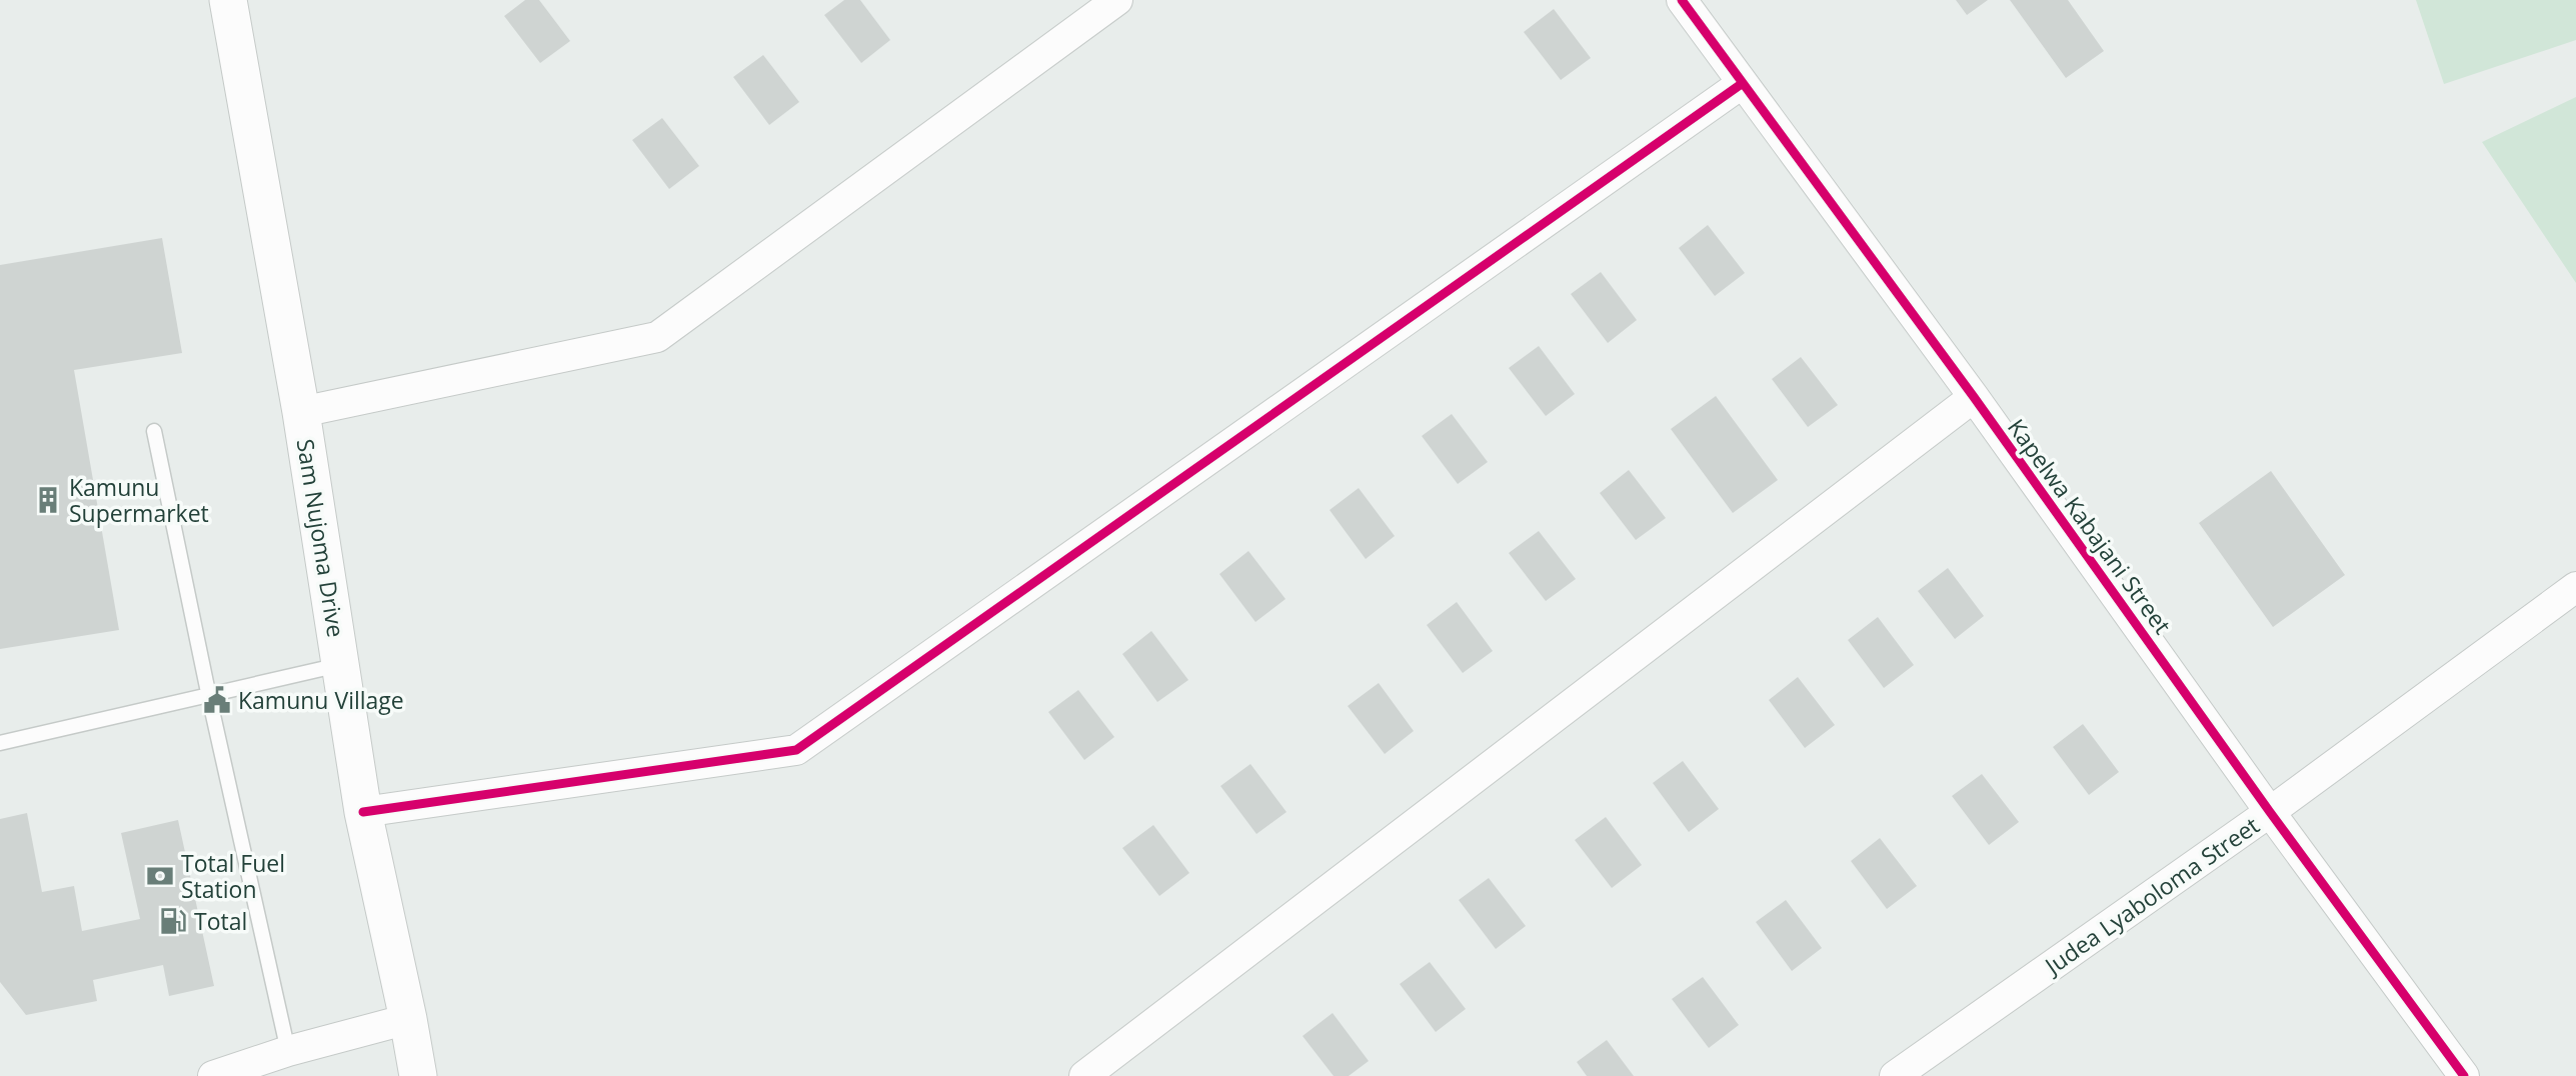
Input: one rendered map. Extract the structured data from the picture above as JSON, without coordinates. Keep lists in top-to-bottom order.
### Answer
{
  "streets": {
    "street": ["Kapelwa Kabajani Street", "Sam Nujoma Drive", "Judea Lyaboloma Street"]
  },
  "crossings": [
    ["Kapelwa Kabajani Street", "Judea Lyaboloma Street"]
  ],
  "places": {
    "building": ["Kamunu Supermarket"],
    "public building": ["Kamunu Village"],
    "bank": ["Total Fuel Station"],
    "fuel station": ["Total"]
  }
}
